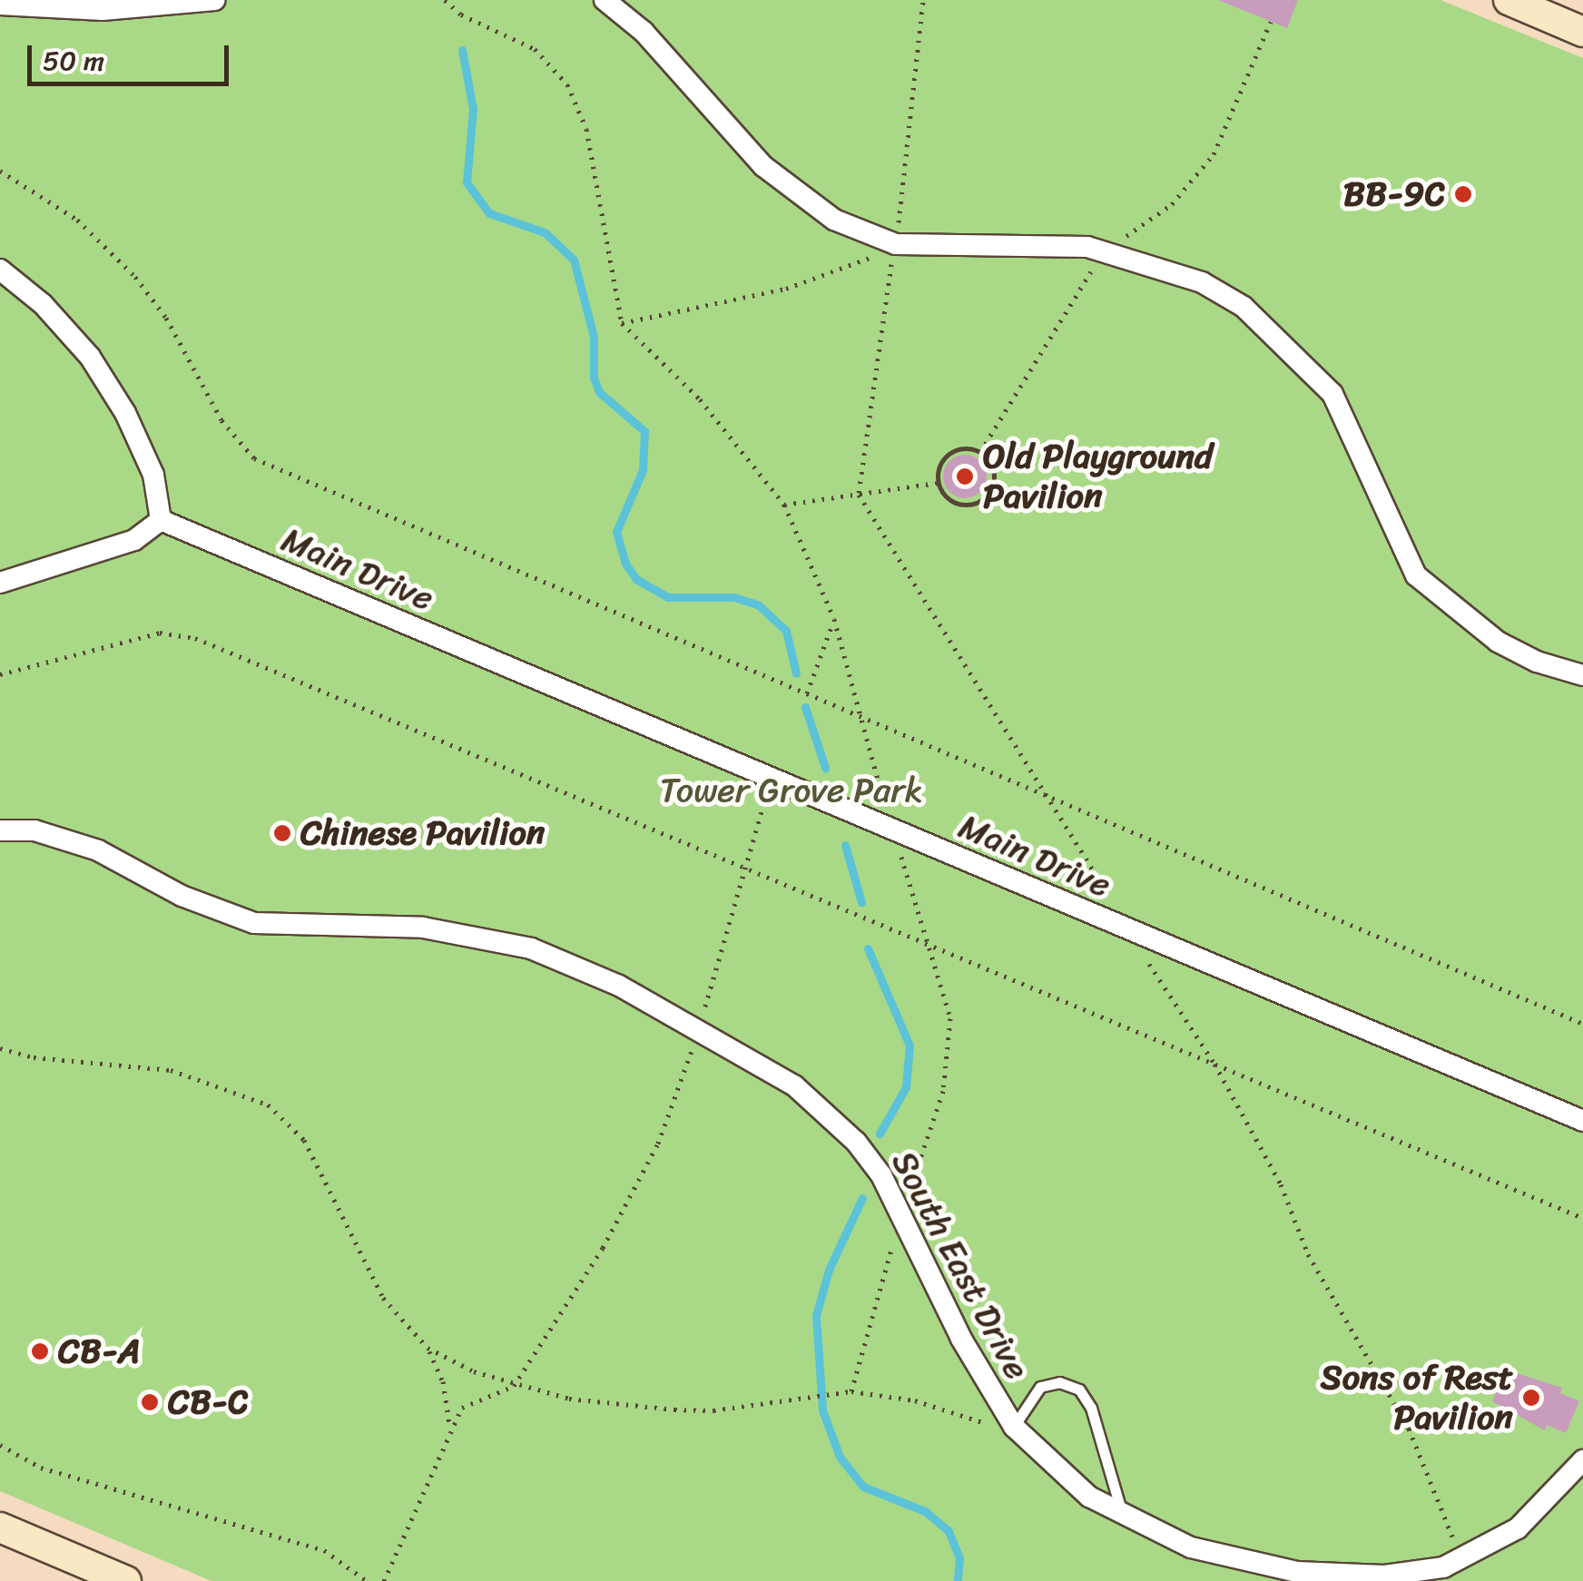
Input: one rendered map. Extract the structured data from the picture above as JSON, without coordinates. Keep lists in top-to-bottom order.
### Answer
{
  "streets": {
    "street": ["Main Drive", "South East Drive"]
  },
  "parks": ["Tower Grove Park"],
  "places": [
    "BB-9C",
    "Old Playground Pavilion",
    "Chinese Pavilion",
    "CB-A",
    "Sons of Rest Pavilion",
    "CB-C"
  ],
  "scale_bar": "50 m"
}
